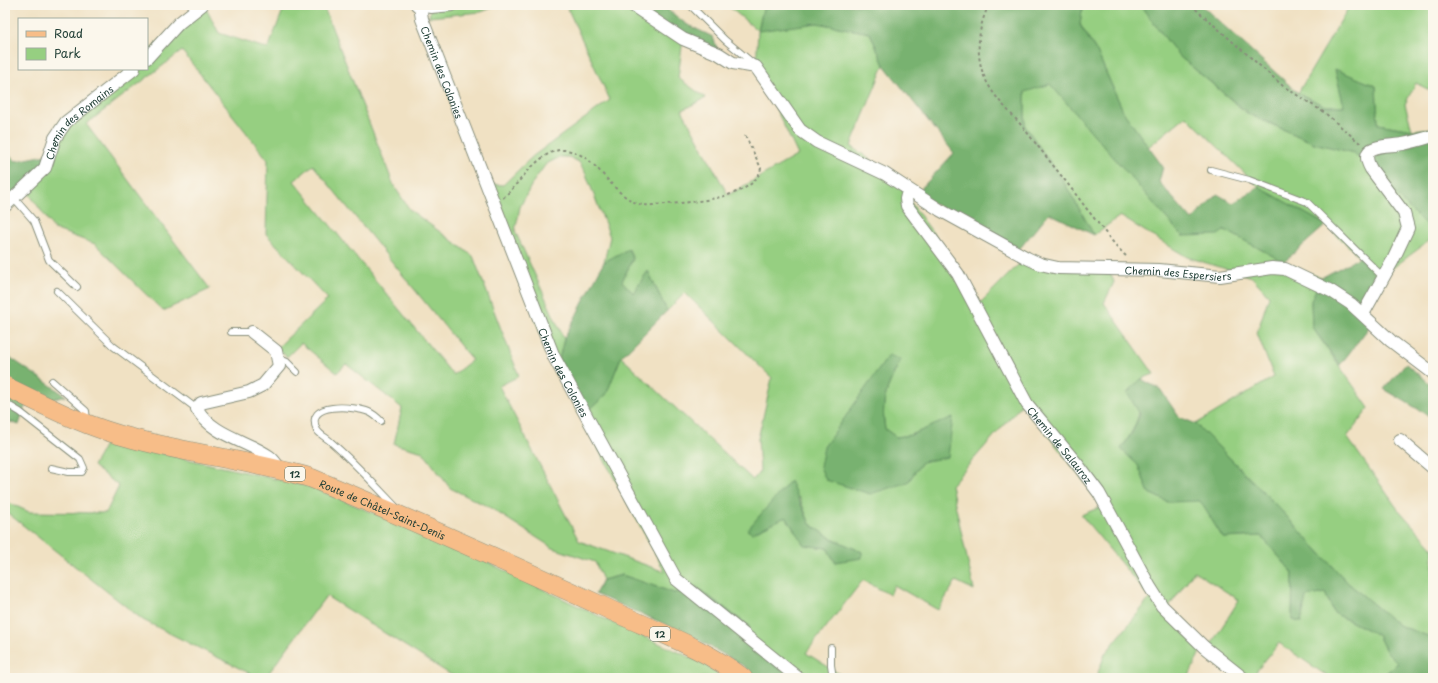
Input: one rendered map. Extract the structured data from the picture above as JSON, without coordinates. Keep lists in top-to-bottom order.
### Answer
{
  "streets": {
    "main road": ["12", "Route de Châtel-Saint-Denis"],
    "street": [
      "Chemin des Colonies",
      "Chemin des Romains",
      "Chemin des Espersiers",
      "Chemin de Salauroz"
    ]
  },
  "crossings": [
    ["Chemin des Espersiers", "Chemin de Salauroz"]
  ],
  "legend": ["Road", "Park"]
}
